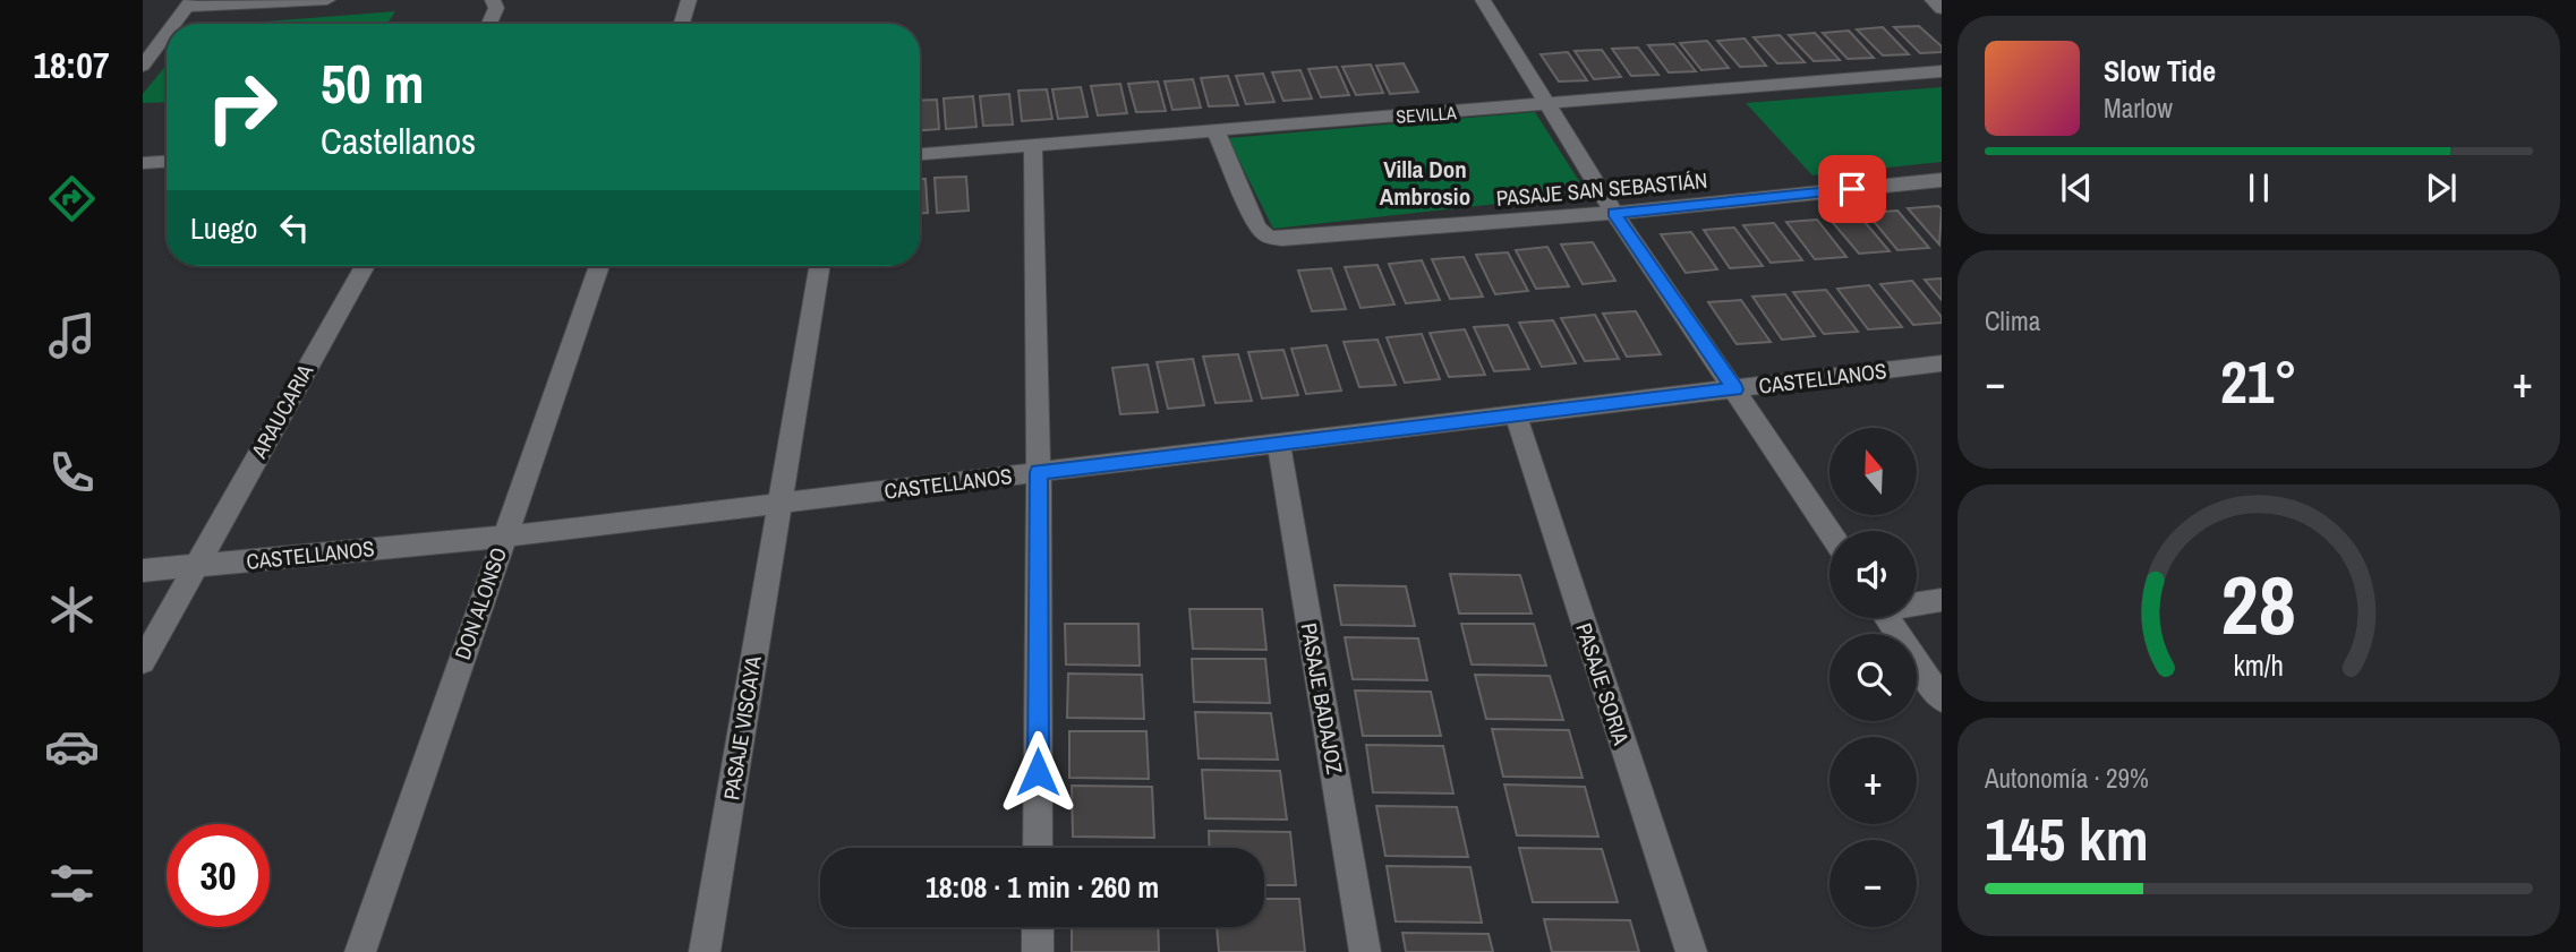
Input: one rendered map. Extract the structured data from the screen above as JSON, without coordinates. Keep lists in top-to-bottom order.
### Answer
{
  "streets": {
    "street": [
      "SEVILLA",
      "PASAJE SAN SEBASTIÁN",
      "CASTELLANOS",
      "ARAUCARIA",
      "DON ALONSO",
      "PASAJE SORIA",
      "PASAJE BADAJOZ",
      "PASAJE VISCAYA"
    ]
  },
  "crossings": [
    ["SEVILLA", "PASAJE SAN SEBASTIÁN"],
    ["CASTELLANOS", "ARAUCARIA"],
    ["CASTELLANOS", "DON ALONSO"],
    ["CASTELLANOS", "PASAJE SORIA"],
    ["CASTELLANOS", "PASAJE BADAJOZ"],
    ["CASTELLANOS", "PASAJE VISCAYA"]
  ],
  "districts": ["Villa Don Ambrosio"],
  "north": "top",
  "page": {
    "tabs": "18:07",
    "turn": ["50 m", "Castellanos"],
    "song": ["Slow Tide", "Marlow"],
    "then": "Luego",
    "tile": [
      "Clima",
      ["Autonomía · 29%", "145 km"]
    ],
    "heat": ["−", "21°", "+"],
    "map_buttons": ["+", "−"],
    "limit": "30",
    "trip": "18:08 · 1 min · 260 m",
    "gauge": ["28", "km/h"]
  }
}
